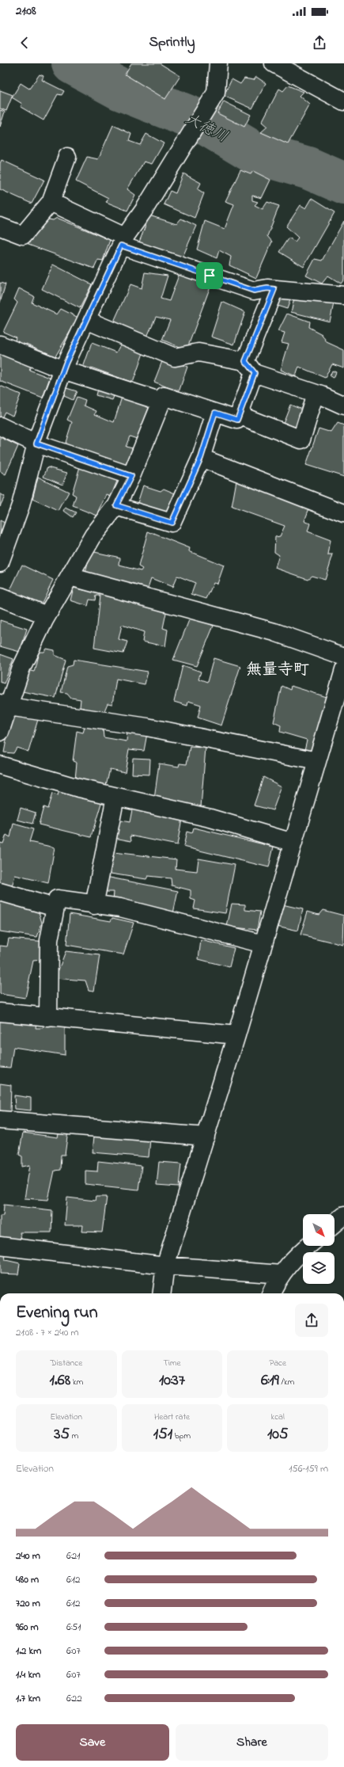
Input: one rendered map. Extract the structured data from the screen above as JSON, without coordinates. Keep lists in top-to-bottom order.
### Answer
{
  "districts": ["無量寺町"],
  "water": ["大徳川"],
  "north": "bottom right",
  "page": {
    "status": "21:08",
    "header": "Sprintly",
    "heading": ["Evening run", "21:08 · 7 × 240 m"],
    "stats": [
      ["Distance", "1.68 km"],
      ["Time", "10:37"],
      ["Pace", "6:19 /km"],
      ["Elevation", "35 m"],
      ["Heart rate", "151 bpm"],
      ["kcal", "105"]
    ],
    "chart": ["Elevation", "156–159 m"],
    "list": [
      {
        "name": "240 m",
        "note": "6:21"
      },
      {
        "name": "480 m",
        "note": "6:12"
      },
      {
        "name": "720 m",
        "note": "6:12"
      },
      {
        "name": "960 m",
        "note": "6:51"
      },
      {
        "name": "1.2 km",
        "note": "6:07"
      },
      {
        "name": "1.4 km",
        "note": "6:07"
      },
      {
        "name": "1.7 km",
        "note": "6:22"
      }
    ],
    "buttons": ["Save", "Share"]
  }
}
